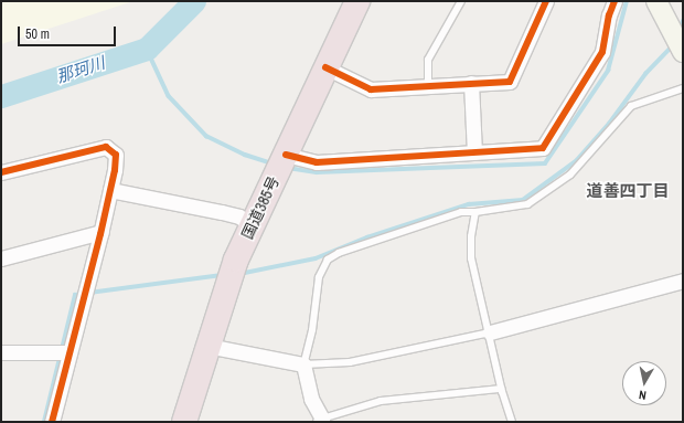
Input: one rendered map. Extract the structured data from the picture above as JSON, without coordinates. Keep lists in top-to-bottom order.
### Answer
{
  "streets": {
    "highway": ["国道385号"]
  },
  "districts": ["道善四丁目"],
  "water": ["那珂川"],
  "scale_bar": "50 m",
  "north": "bottom"
}
